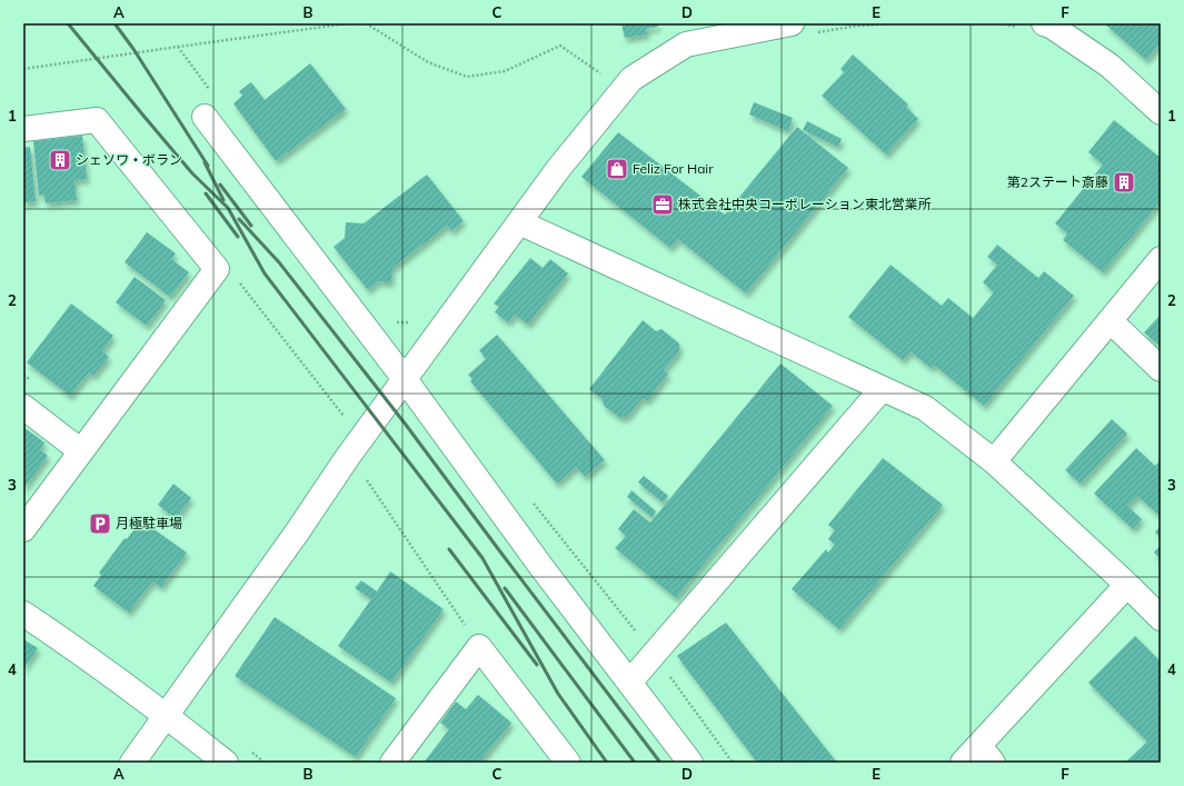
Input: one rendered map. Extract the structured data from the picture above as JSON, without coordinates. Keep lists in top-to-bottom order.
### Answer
{
  "places": {
    "building": ["シェソワ・ボラン", "第2ステート斎藤"],
    "shop": ["Feliz For Hair"],
    "office": ["株式会社中央コーポレーション東北営業所"],
    "parking": ["月極駐車場"]
  },
  "grid": {
    "columns": [
      "A",
      "B",
      "C",
      "D",
      "E",
      "F"
    ],
    "rows": [
      "1",
      "2",
      "3",
      "4"
    ]
  }
}
